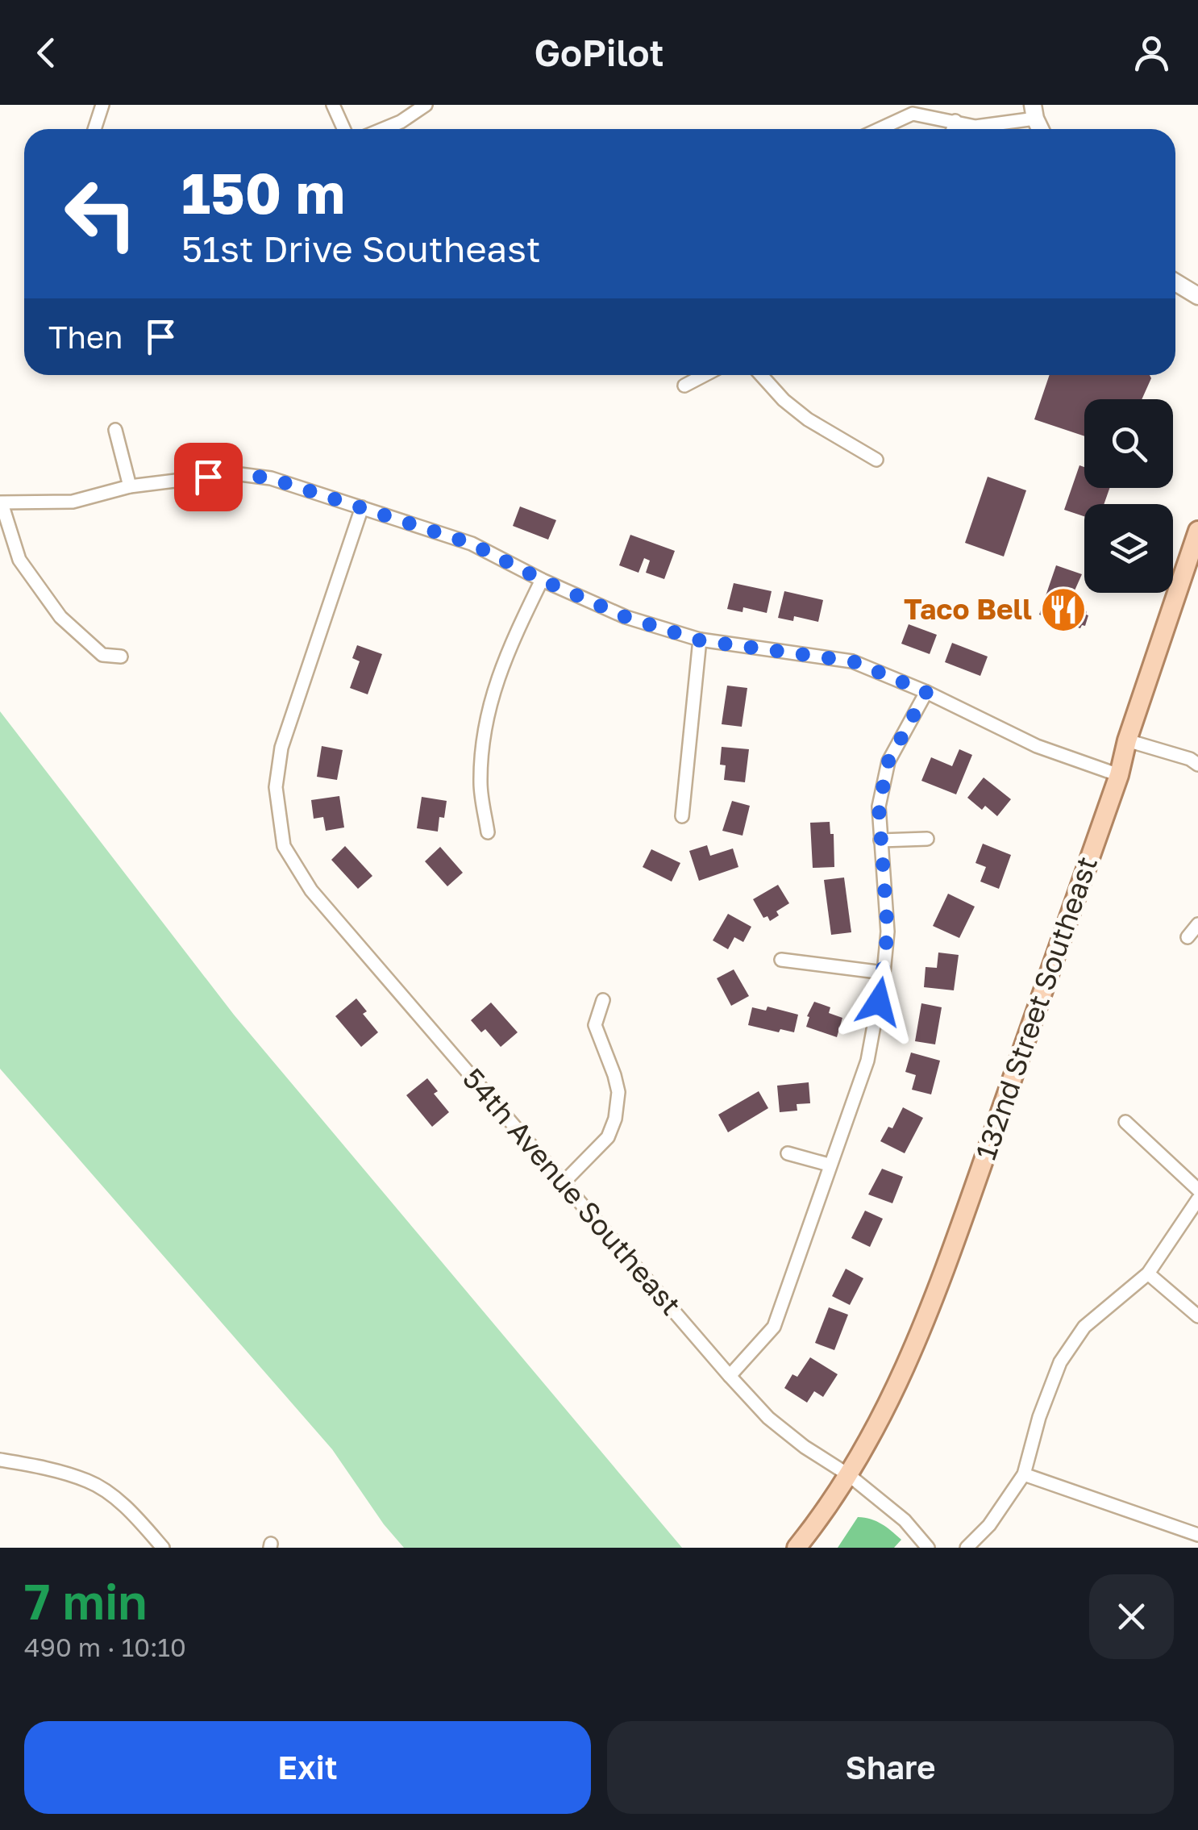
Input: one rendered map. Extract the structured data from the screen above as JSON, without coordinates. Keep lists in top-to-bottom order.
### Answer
{
  "streets": {
    "main road": ["132nd Street Southeast"],
    "street": ["54th Avenue Southeast"]
  },
  "crossings": [
    ["132nd Street Southeast", "54th Avenue Southeast"]
  ],
  "places": {
    "restaurant": ["Taco Bell"]
  },
  "page": {
    "header": "GoPilot",
    "turn": ["150 m", "51st Drive Southeast"],
    "then": "Then",
    "heading": ["7 min", "490 m · 10:10"],
    "buttons": ["Exit", "Share"]
  }
}
